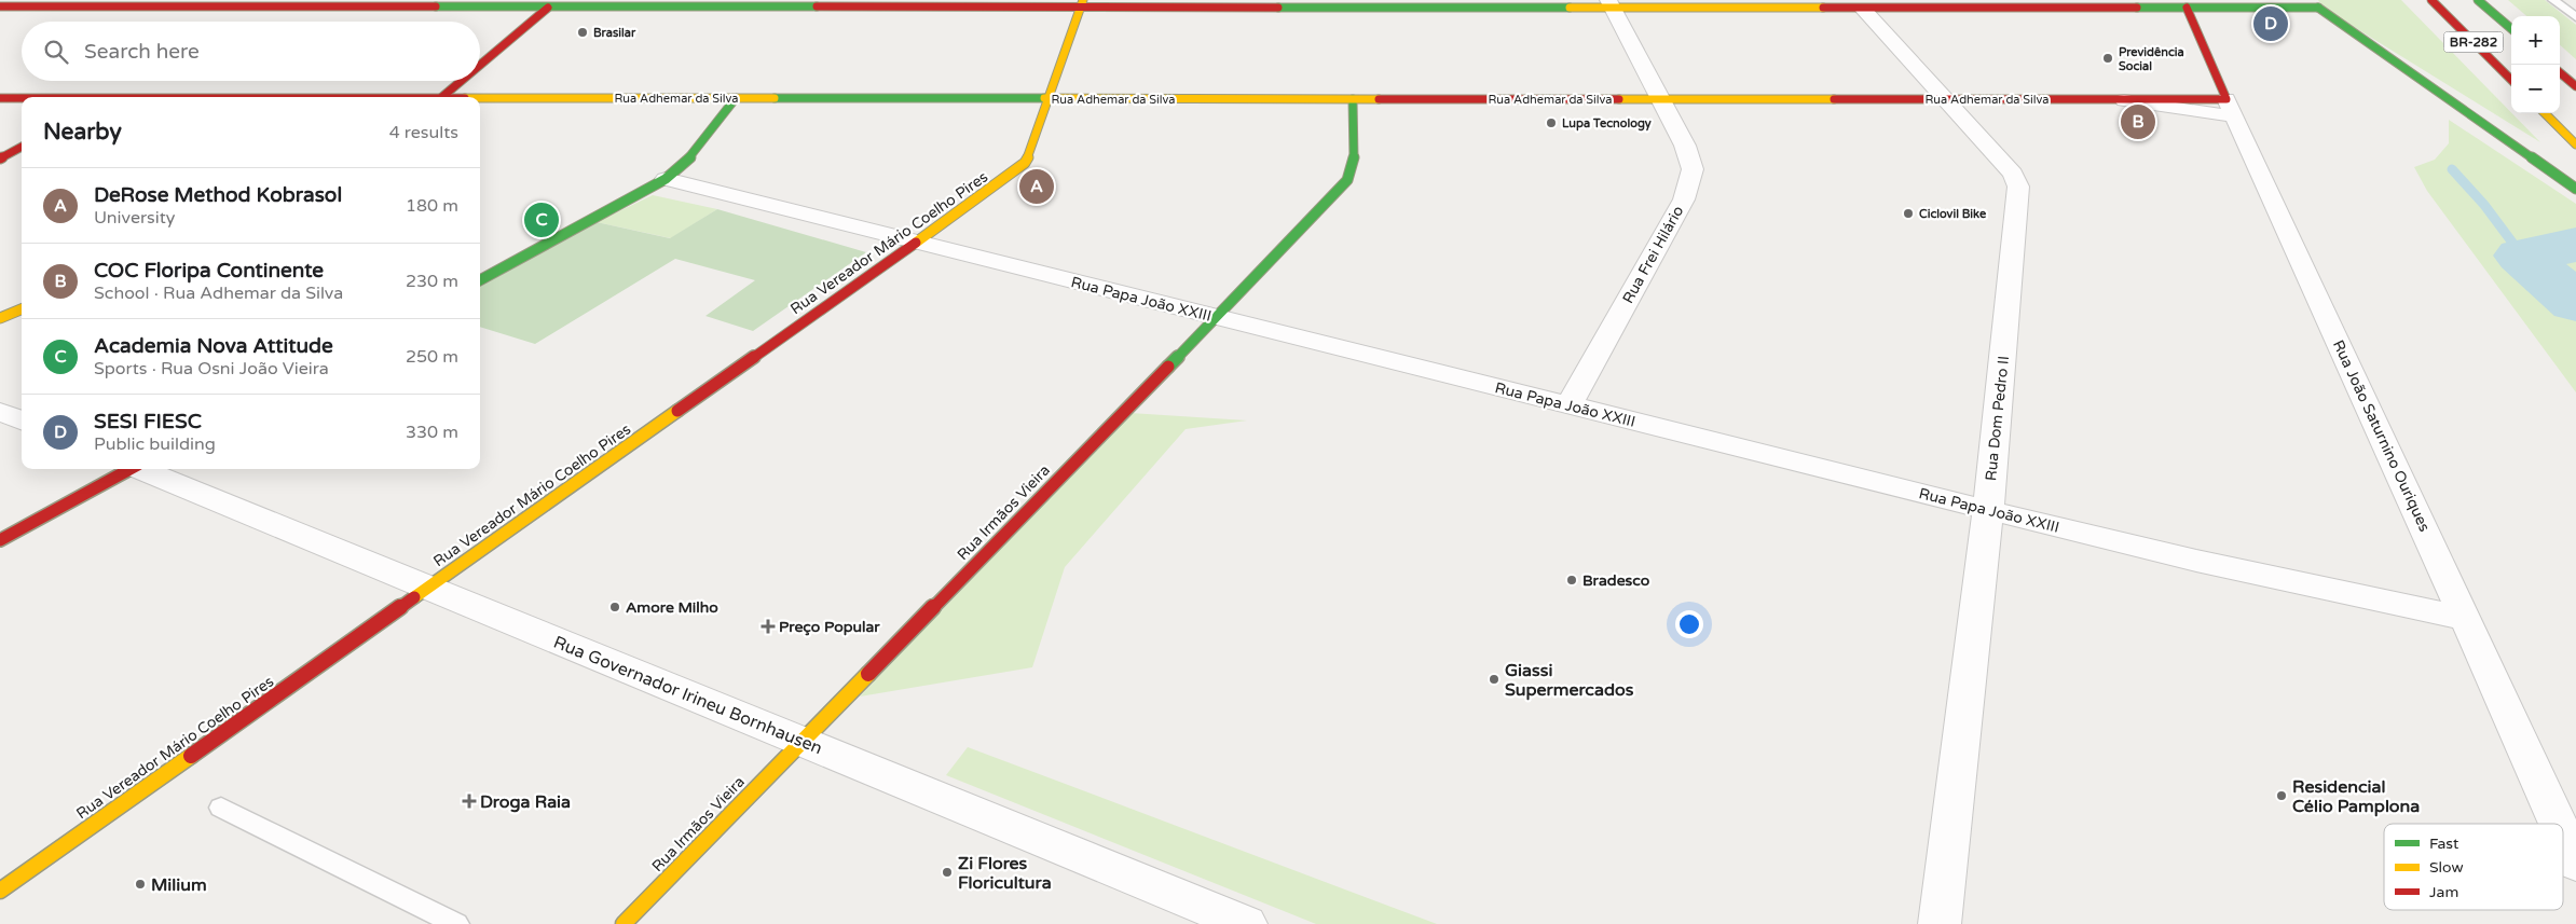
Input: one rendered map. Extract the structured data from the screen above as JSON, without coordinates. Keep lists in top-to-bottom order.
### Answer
{
  "streets": {
    "main road": [
      "BR-282",
      "Rua Adhemar da Silva",
      "Rua Vereador Mário Coelho Pires",
      "Rua João Saturnino Ouriques",
      "Rua Irmãos Vieira"
    ],
    "street": [
      "Rua Frei Hilário",
      "Rua Papa João XXIII",
      "Rua Dom Pedro II",
      "Rua Governador Irineu Bornhausen"
    ]
  },
  "crossings": [
    ["Rua Adhemar da Silva", "Rua Vereador Mário Coelho Pires"],
    ["Rua Adhemar da Silva", "Rua Frei Hilário"],
    ["Rua Adhemar da Silva", "Rua Dom Pedro II"],
    ["Rua Adhemar da Silva", "Rua Irmãos Vieira"],
    ["Rua Vereador Mário Coelho Pires", "Rua Papa João XXIII"],
    ["Rua Vereador Mário Coelho Pires", "Rua Governador Irineu Bornhausen"],
    ["Rua Frei Hilário", "Rua Papa João XXIII"],
    ["Rua Papa João XXIII", "Rua Dom Pedro II"],
    ["Rua Papa João XXIII", "Rua João Saturnino Ouriques"],
    ["Rua Papa João XXIII", "Rua Irmãos Vieira"],
    ["Rua Irmãos Vieira", "Rua Governador Irineu Bornhausen"]
  ],
  "places": {
    "other": [
      "Brasilar",
      "Previdência Social",
      "Lupa Tecnology",
      "Ciclovil Bike",
      "Bradesco",
      "Amore Milho",
      "Giassi Supermercados",
      "Residencial Célio Pamplona",
      "Zi Flores Floricultura",
      "Milium"
    ],
    "health": ["Preço Popular", "Droga Raia"]
  },
  "legend": ["Fast", "Slow", "Jam"],
  "page": {
    "pins": [
      "D",
      "B",
      "A",
      "C"
    ],
    "map_buttons": ["+", "−"],
    "search": "Search here",
    "heading": ["Nearby", "4 results"],
    "list": [
      {
        "mark": "A",
        "name": "DeRose Method Kobrasol",
        "note": "University",
        "value": "180 m"
      },
      {
        "mark": "B",
        "name": "COC Floripa Continente",
        "note": "School · Rua Adhemar da Silva",
        "value": "230 m"
      },
      {
        "mark": "C",
        "name": "Academia Nova Attitude",
        "note": "Sports · Rua Osni João Vieira",
        "value": "250 m"
      },
      {
        "mark": "D",
        "name": "SESI FIESC",
        "note": "Public building",
        "value": "330 m"
      }
    ]
  }
}
